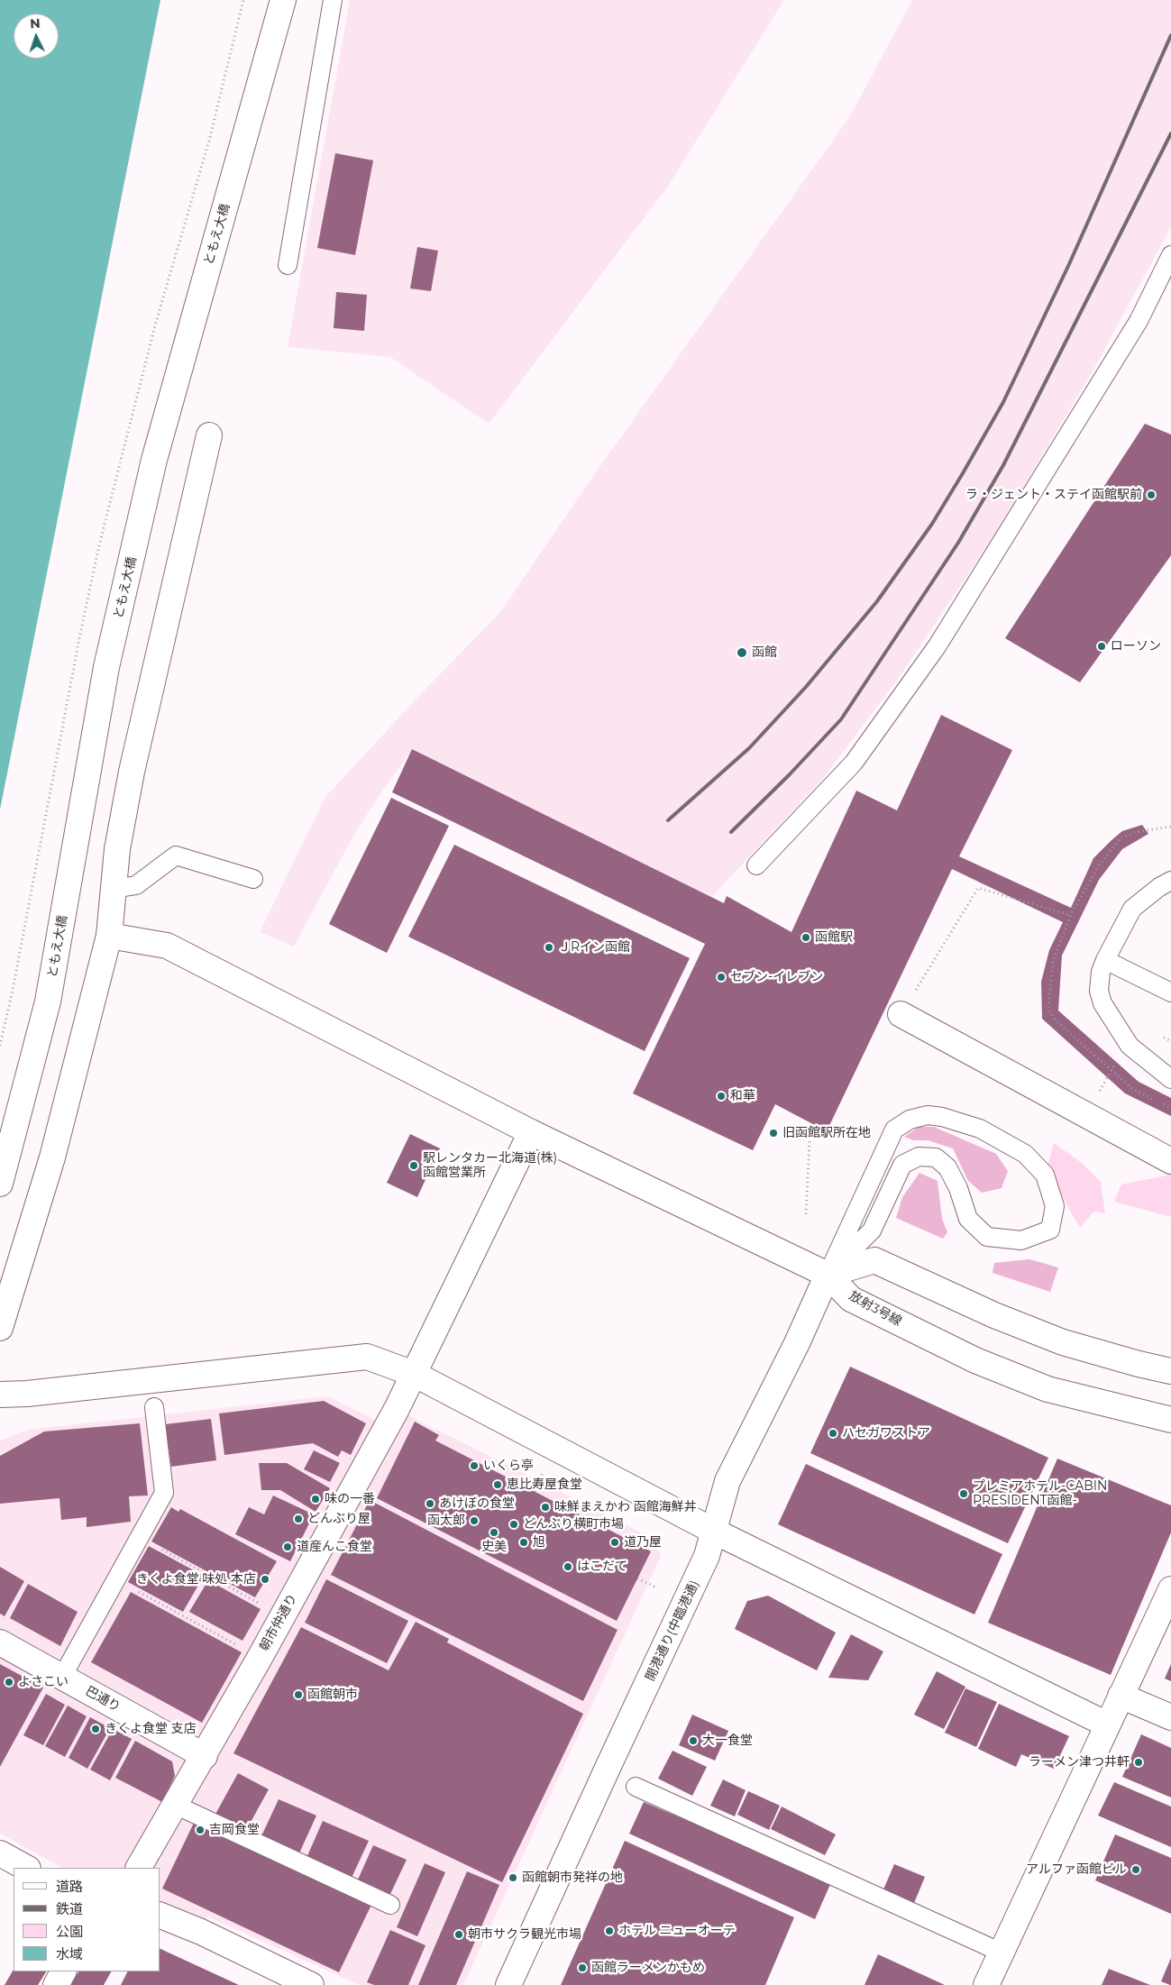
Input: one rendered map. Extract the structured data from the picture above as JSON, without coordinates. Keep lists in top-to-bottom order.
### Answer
{
  "streets": {
    "street": [
      "ともえ大橋",
      "放射3号線",
      "朝市仲通り",
      "開港通り(中臨港通)",
      "巴通り"
    ]
  },
  "crossings": [
    ["放射3号線", "開港通り(中臨港通)"],
    ["朝市仲通り", "巴通り"]
  ],
  "places": [
    "ラ・ジェント・ステイ函館駅前",
    "ローソン",
    "函館",
    "函館駅",
    "ＪRイン函館",
    "セブン-イレブン",
    "和華",
    "旧函館駅所在地",
    "駅レンタカー北海道(株) 函館営業所",
    "ハセガワストア",
    "いくら亭",
    "恵比寿屋食堂",
    "プレミアホテル-CABIN PRESIDENT函館-",
    "味の一番",
    "あけぼの食堂",
    "味鮮まえかわ 函館海鮮丼",
    "どんぶり屋",
    "函太郎",
    "どんぶり横町市場",
    "史美",
    "旭",
    "道乃屋",
    "道産んこ食堂",
    "はこだて",
    "きくよ食堂 味処 本店",
    "よさこい",
    "函館朝市",
    "きくよ食堂 支店",
    "大一食堂",
    "ラーメン津つ井軒",
    "吉岡食堂",
    "アルファ函館ビル",
    "函館朝市発祥の地",
    "ホテル ニューオーテ",
    "朝市サクラ観光市場",
    "函館ラーメンかもめ"
  ],
  "legend": [
    "道路",
    "鉄道",
    "公園",
    "水域"
  ],
  "north": "top"
}
